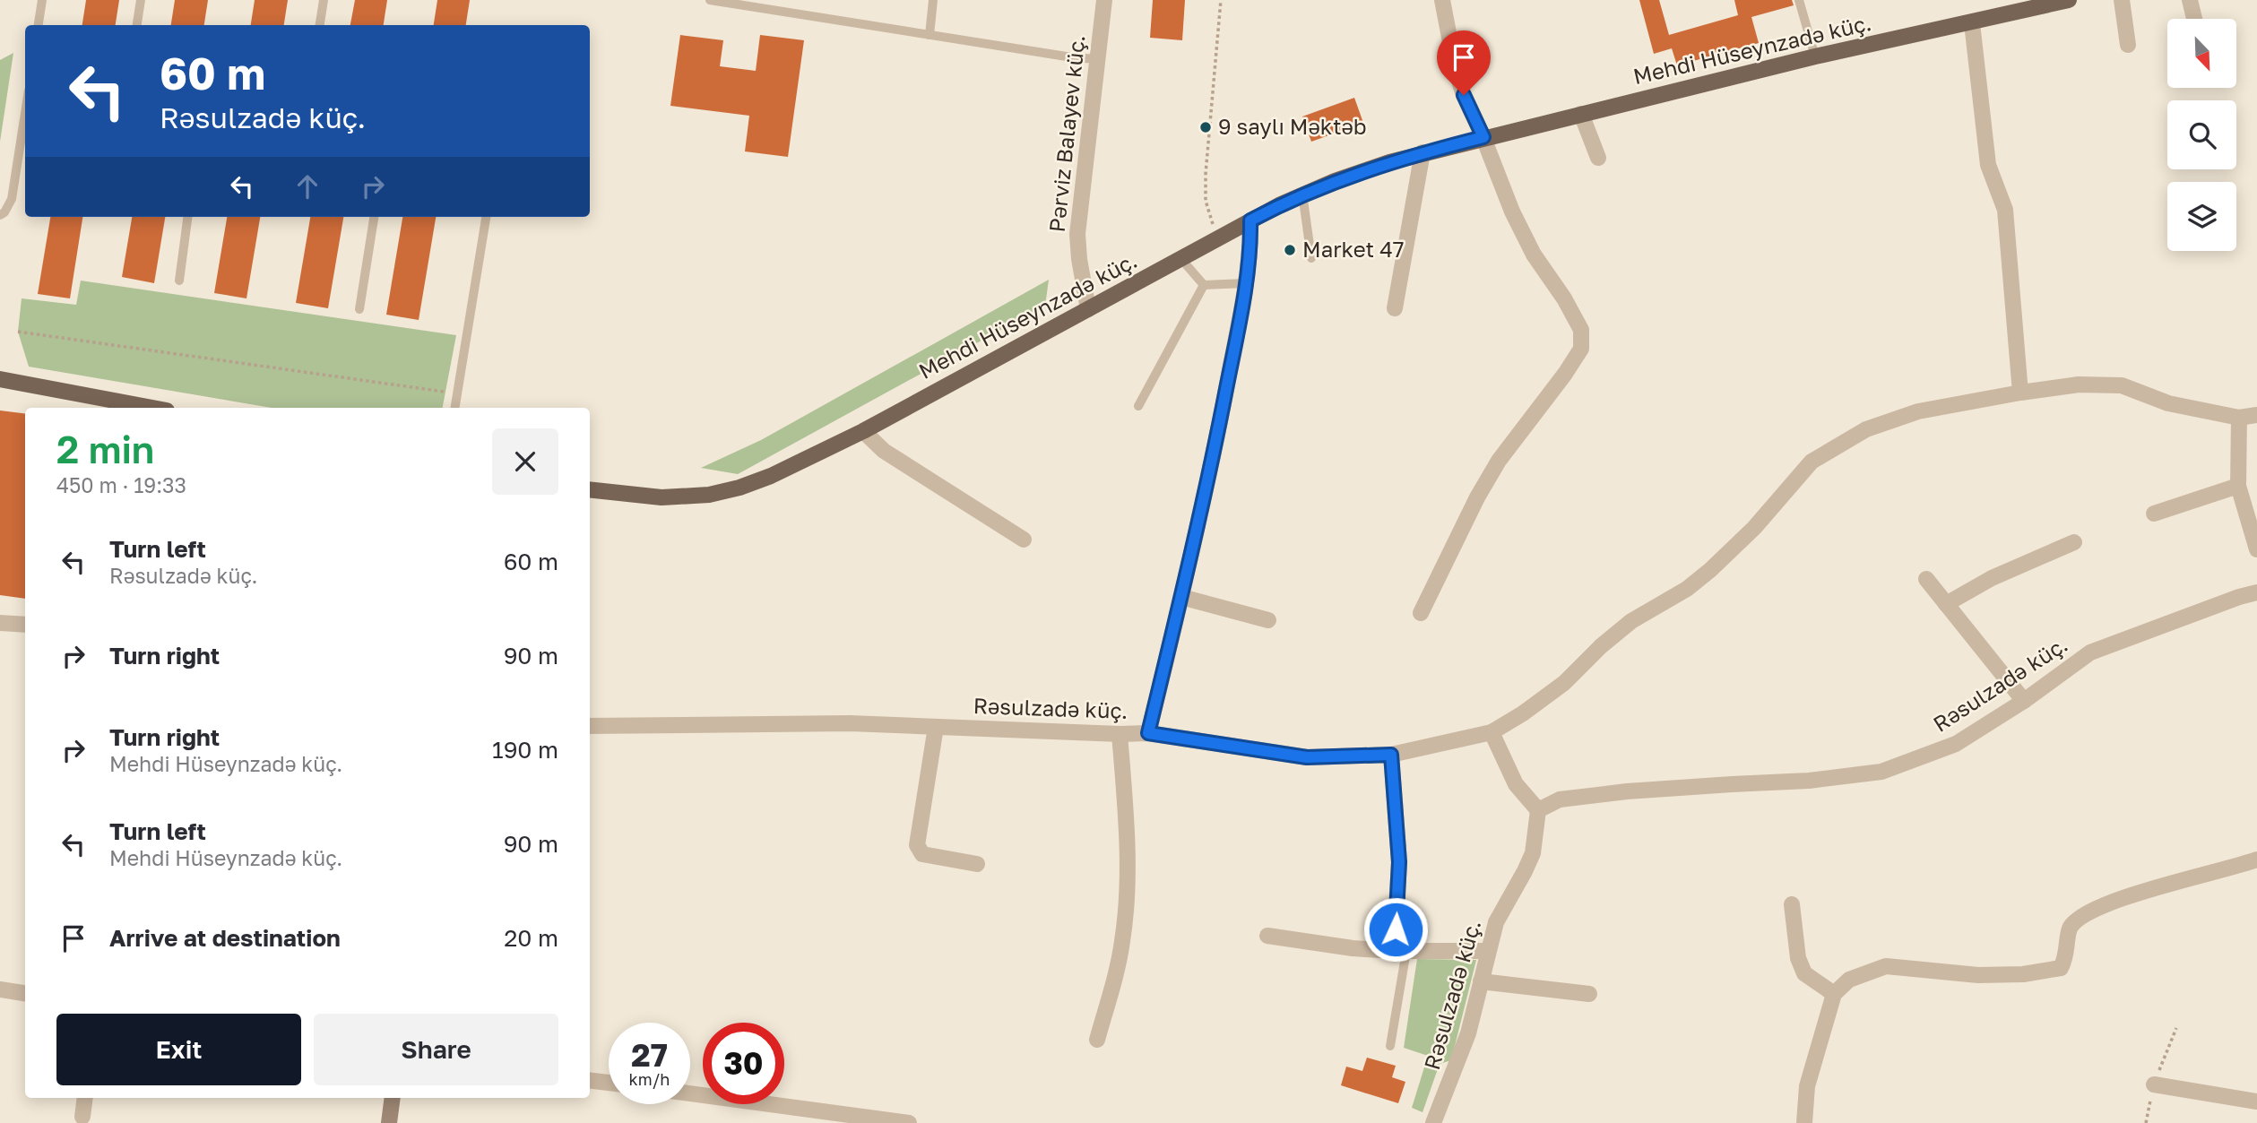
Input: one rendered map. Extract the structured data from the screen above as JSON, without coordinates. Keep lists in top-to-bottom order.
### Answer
{
  "streets": {
    "main road": ["Mehdi Hüseynzadə küç."],
    "street": ["Pərviz Balayev küç.", "Rəsulzadə küç."]
  },
  "crossings": [
    ["Mehdi Hüseynzadə küç.", "Pərviz Balayev küç."]
  ],
  "places": ["9 saylı Məktəb", "Market 47"],
  "north": "bottom right",
  "page": {
    "turn": ["60 m", "Rəsulzadə küç."],
    "heading": ["2 min", "450 m · 19:33"],
    "list": [
      {
        "name": "Turn left",
        "note": "Rəsulzadə küç.",
        "value": "60 m"
      },
      {
        "name": "Turn right",
        "value": "90 m"
      },
      {
        "name": "Turn right",
        "note": "Mehdi Hüseynzadə küç.",
        "value": "190 m"
      },
      {
        "name": "Turn left",
        "note": "Mehdi Hüseynzadə küç.",
        "value": "90 m"
      },
      {
        "name": "Arrive at destination",
        "value": "20 m"
      }
    ],
    "buttons": ["Exit", "Share"],
    "speed": "27 km/h",
    "limit": "30"
  }
}
